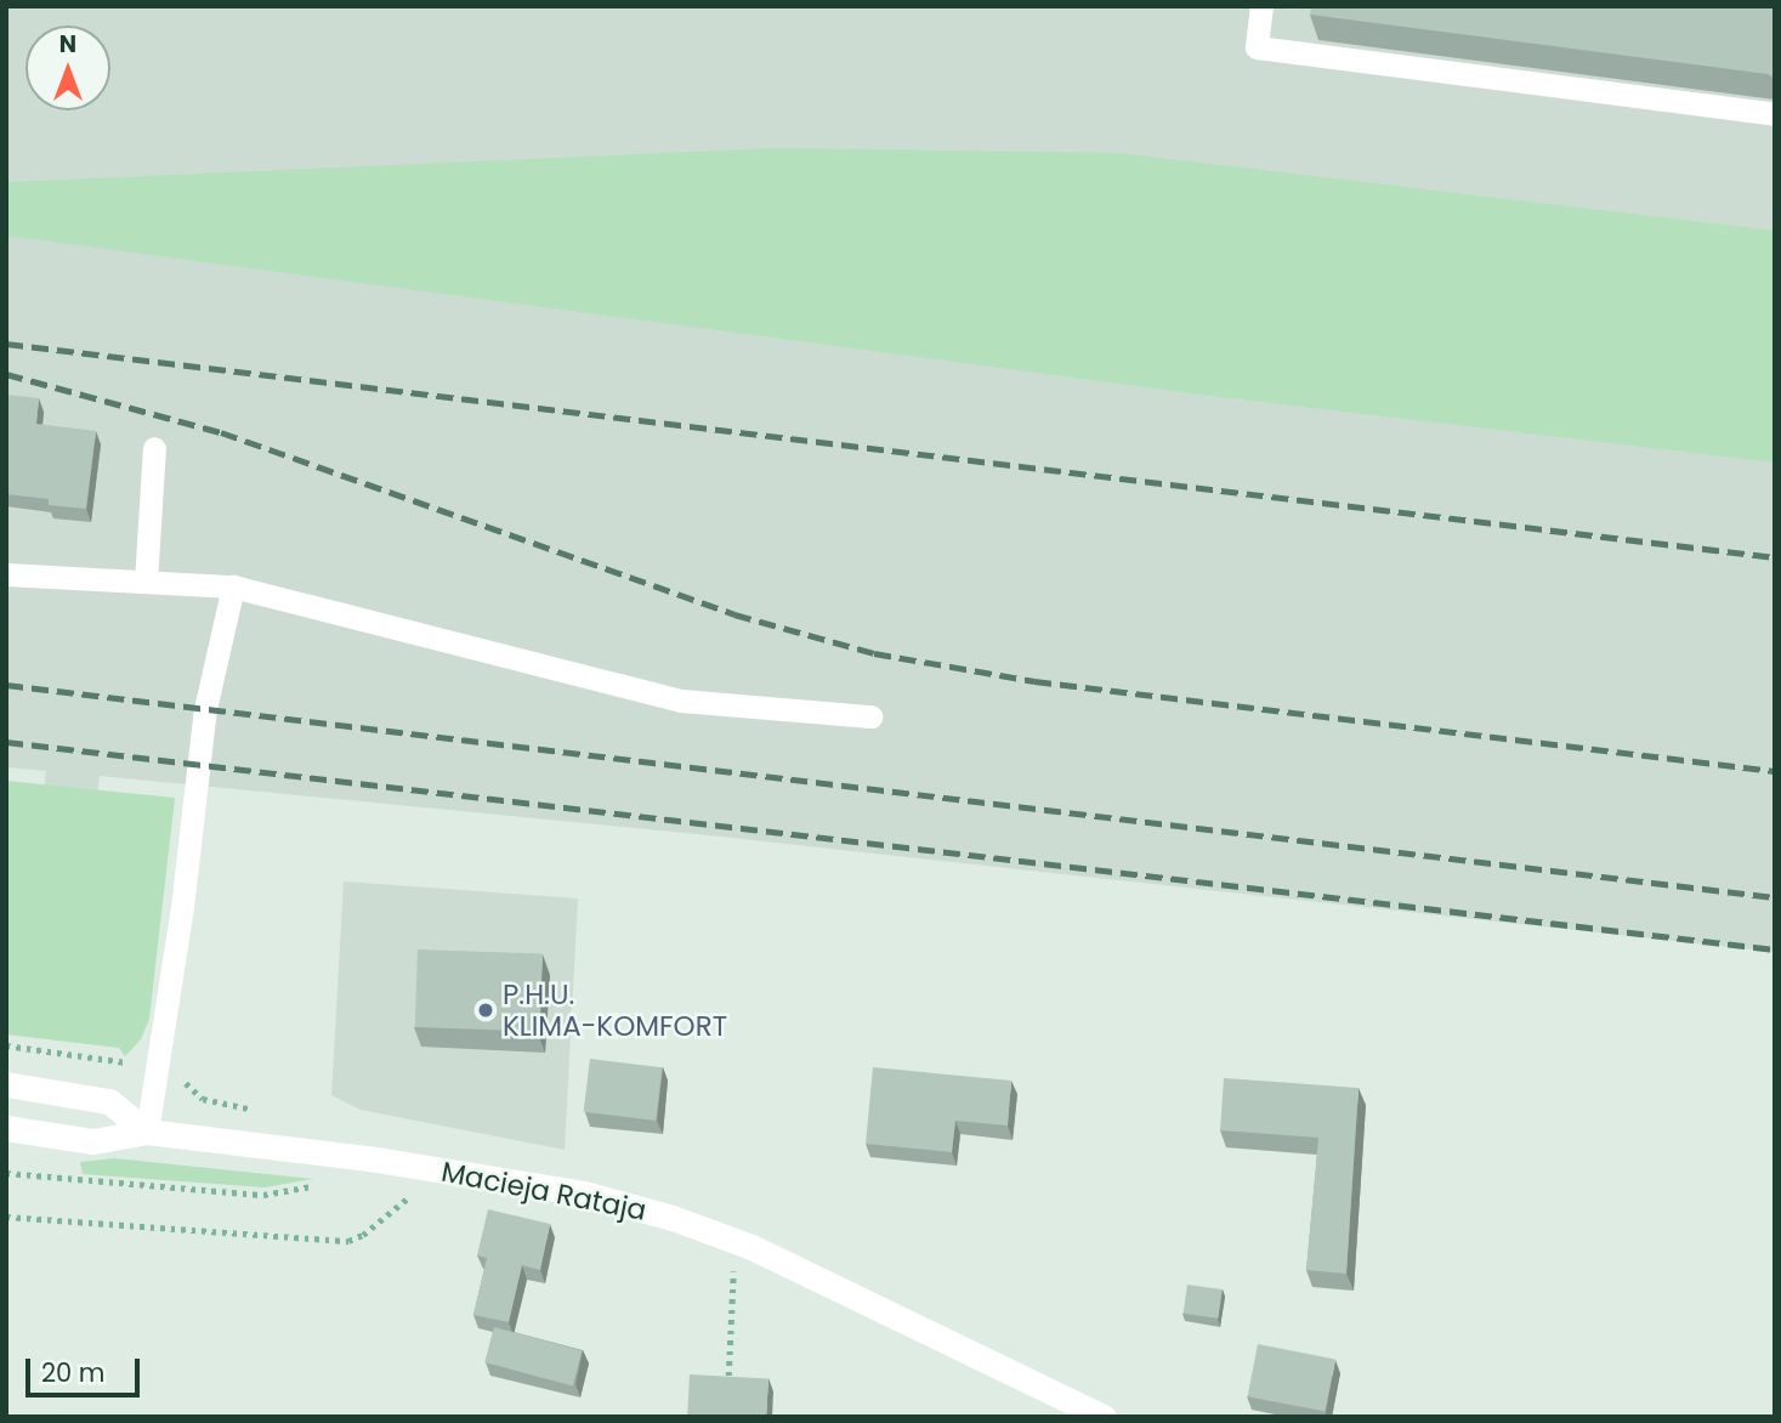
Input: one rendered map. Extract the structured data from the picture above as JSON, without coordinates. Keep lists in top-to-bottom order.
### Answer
{
  "streets": {
    "street": ["Macieja Rataja"]
  },
  "places": ["P.H.U. KLIMA-KOMFORT"],
  "scale_bar": "20 m",
  "north": "top"
}
